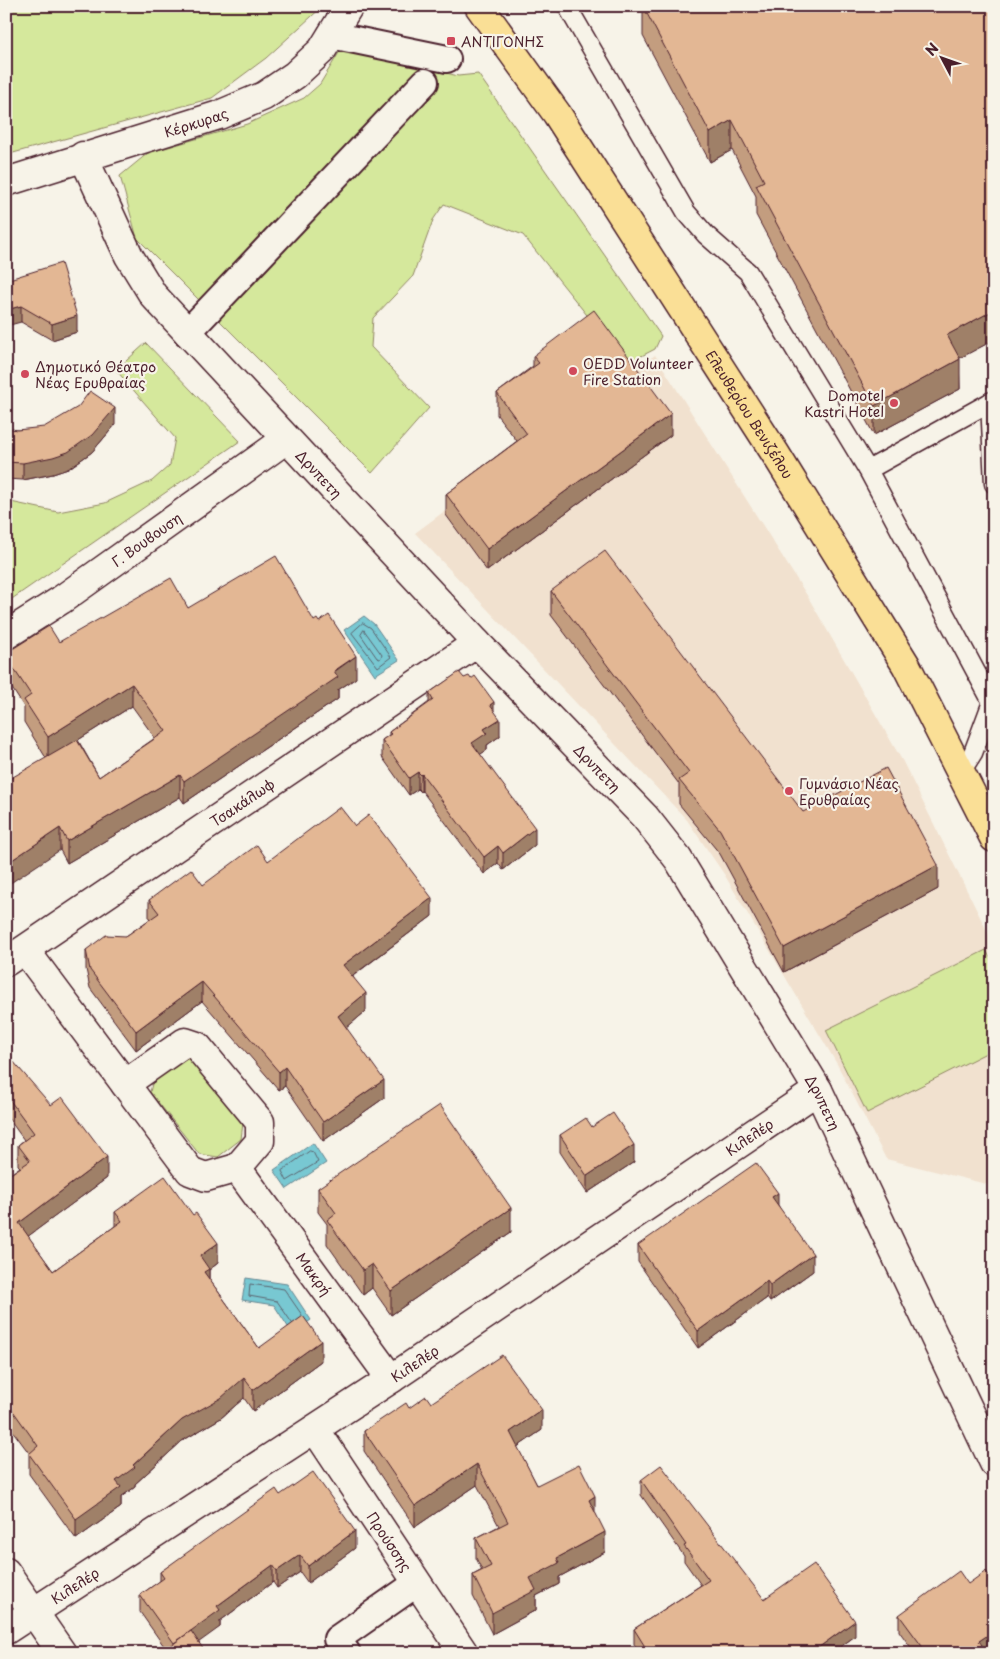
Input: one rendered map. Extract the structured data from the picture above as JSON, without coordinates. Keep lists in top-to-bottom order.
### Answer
{
  "streets": {
    "main road": ["Ελευθερίου Βενιζέλου"],
    "street": [
      "Κέρκυρας",
      "Δρνπετη",
      "Γ. Βουβουση",
      "Τσακάλωφ",
      "Κιλελέρ",
      "Μακρή",
      "Προύσσης"
    ]
  },
  "crossings": [
    ["Κέρκυρας", "Δρνπετη"],
    ["Δρνπετη", "Γ. Βουβουση"],
    ["Δρνπετη", "Τσακάλωφ"],
    ["Δρνπετη", "Κιλελέρ"],
    ["Κιλελέρ", "Μακρή"],
    ["Κιλελέρ", "Προύσσης"]
  ],
  "places": {
    "transit": ["ΑΝΤΙΓΟΝΗΣ"],
    "other": [
      "OEDD Volunteer Fire Station",
      "Δημοτικό Θέατρο Νέας Ερυθραίας",
      "Domotel Kastri Hotel",
      "Γυμνάσιο Νέας Ερυθραίας"
    ]
  },
  "north": "top left"
}
